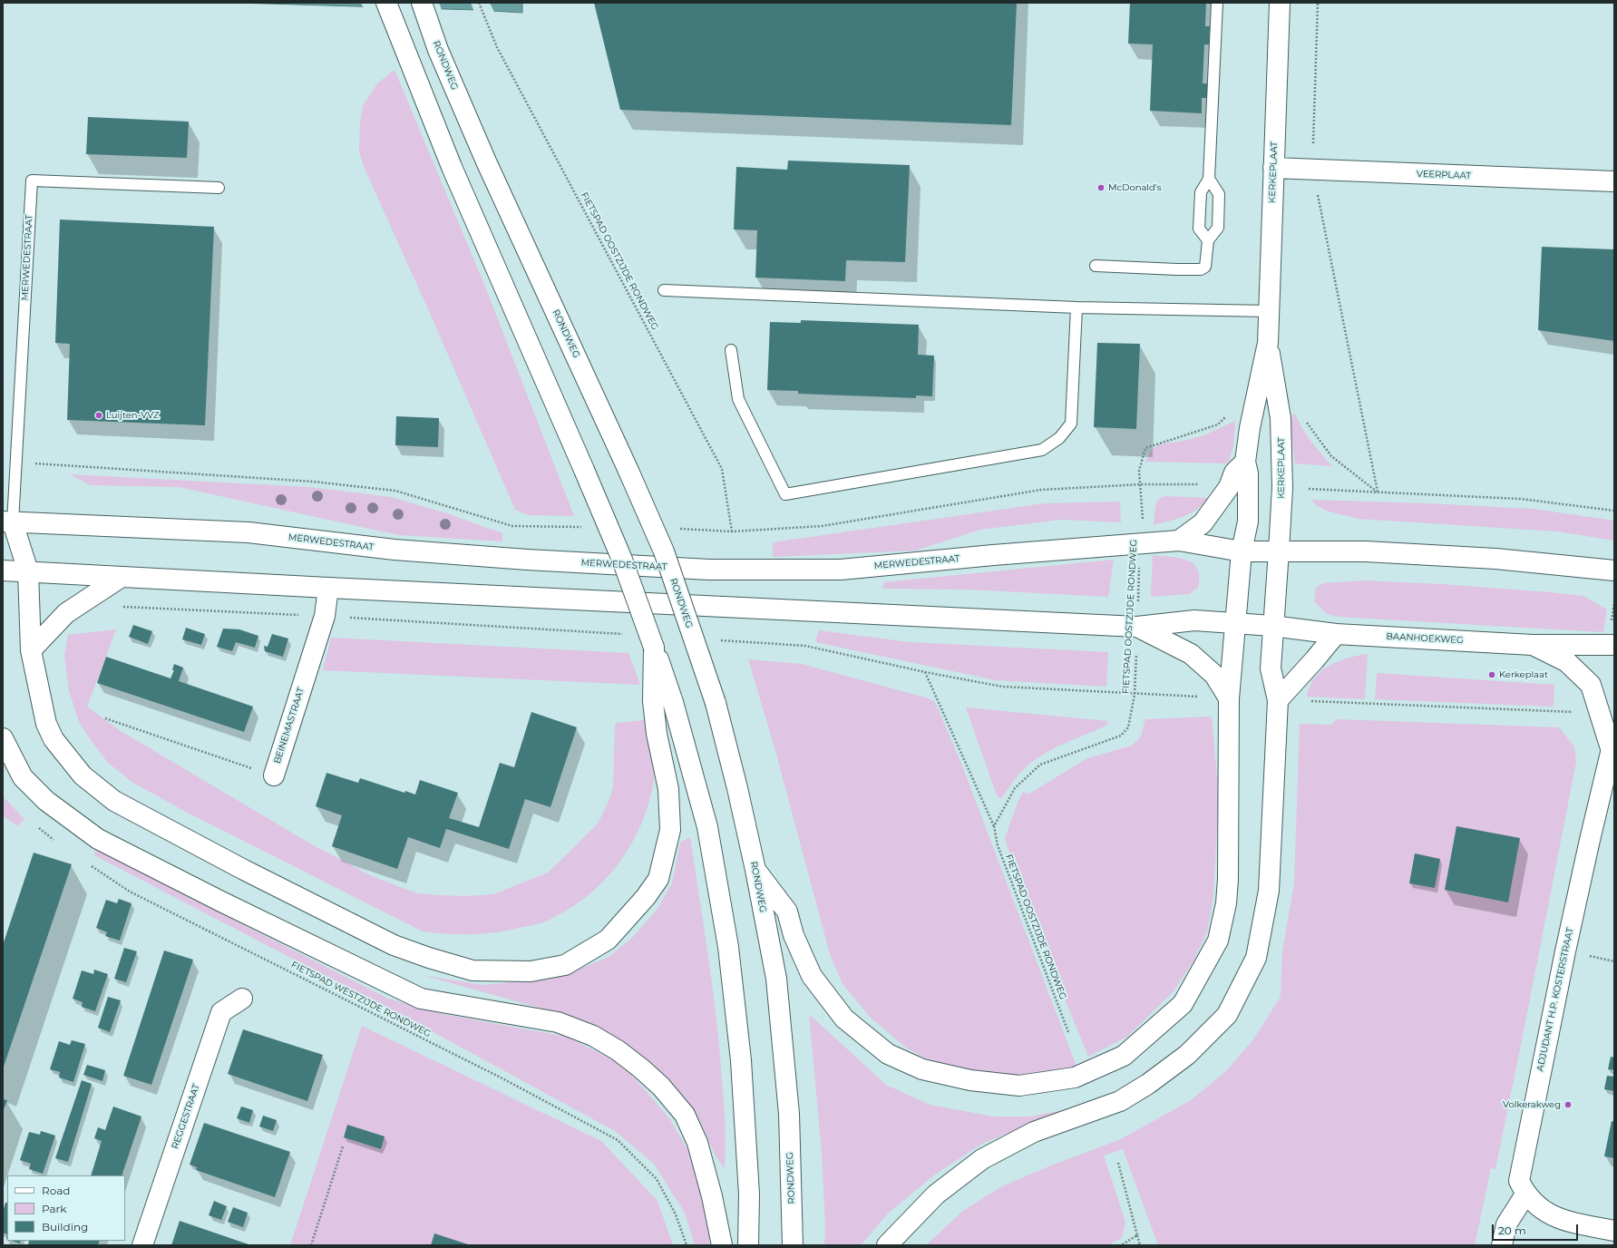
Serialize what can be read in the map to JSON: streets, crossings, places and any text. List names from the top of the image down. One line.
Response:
{"streets":{"main road":["RONDWEG","KERKEPLAAT","VEERPLAAT","MERWEDESTRAAT","BAANHOEKWEG","BEINEMASTRAAT","ADJUDANT H.P. KOSTERSTRAAT","REGGESTRAAT"],"path":["FIETSPAD OOSTZIJDE RONDWEG","FIETSPAD WESTZIJDE RONDWEG"]},"crossings":[["RONDWEG","KERKEPLAAT"],["KERKEPLAAT","VEERPLAAT"],["KERKEPLAAT","MERWEDESTRAAT"],["KERKEPLAAT","BAANHOEKWEG"],["MERWEDESTRAAT","FIETSPAD OOSTZIJDE RONDWEG"]],"places":["McDonald's","Luijten-VVZ","Kerkeplaat","Volkerakweg"],"legend":["Road","Park","Building"],"scale_bar":"20 m"}
